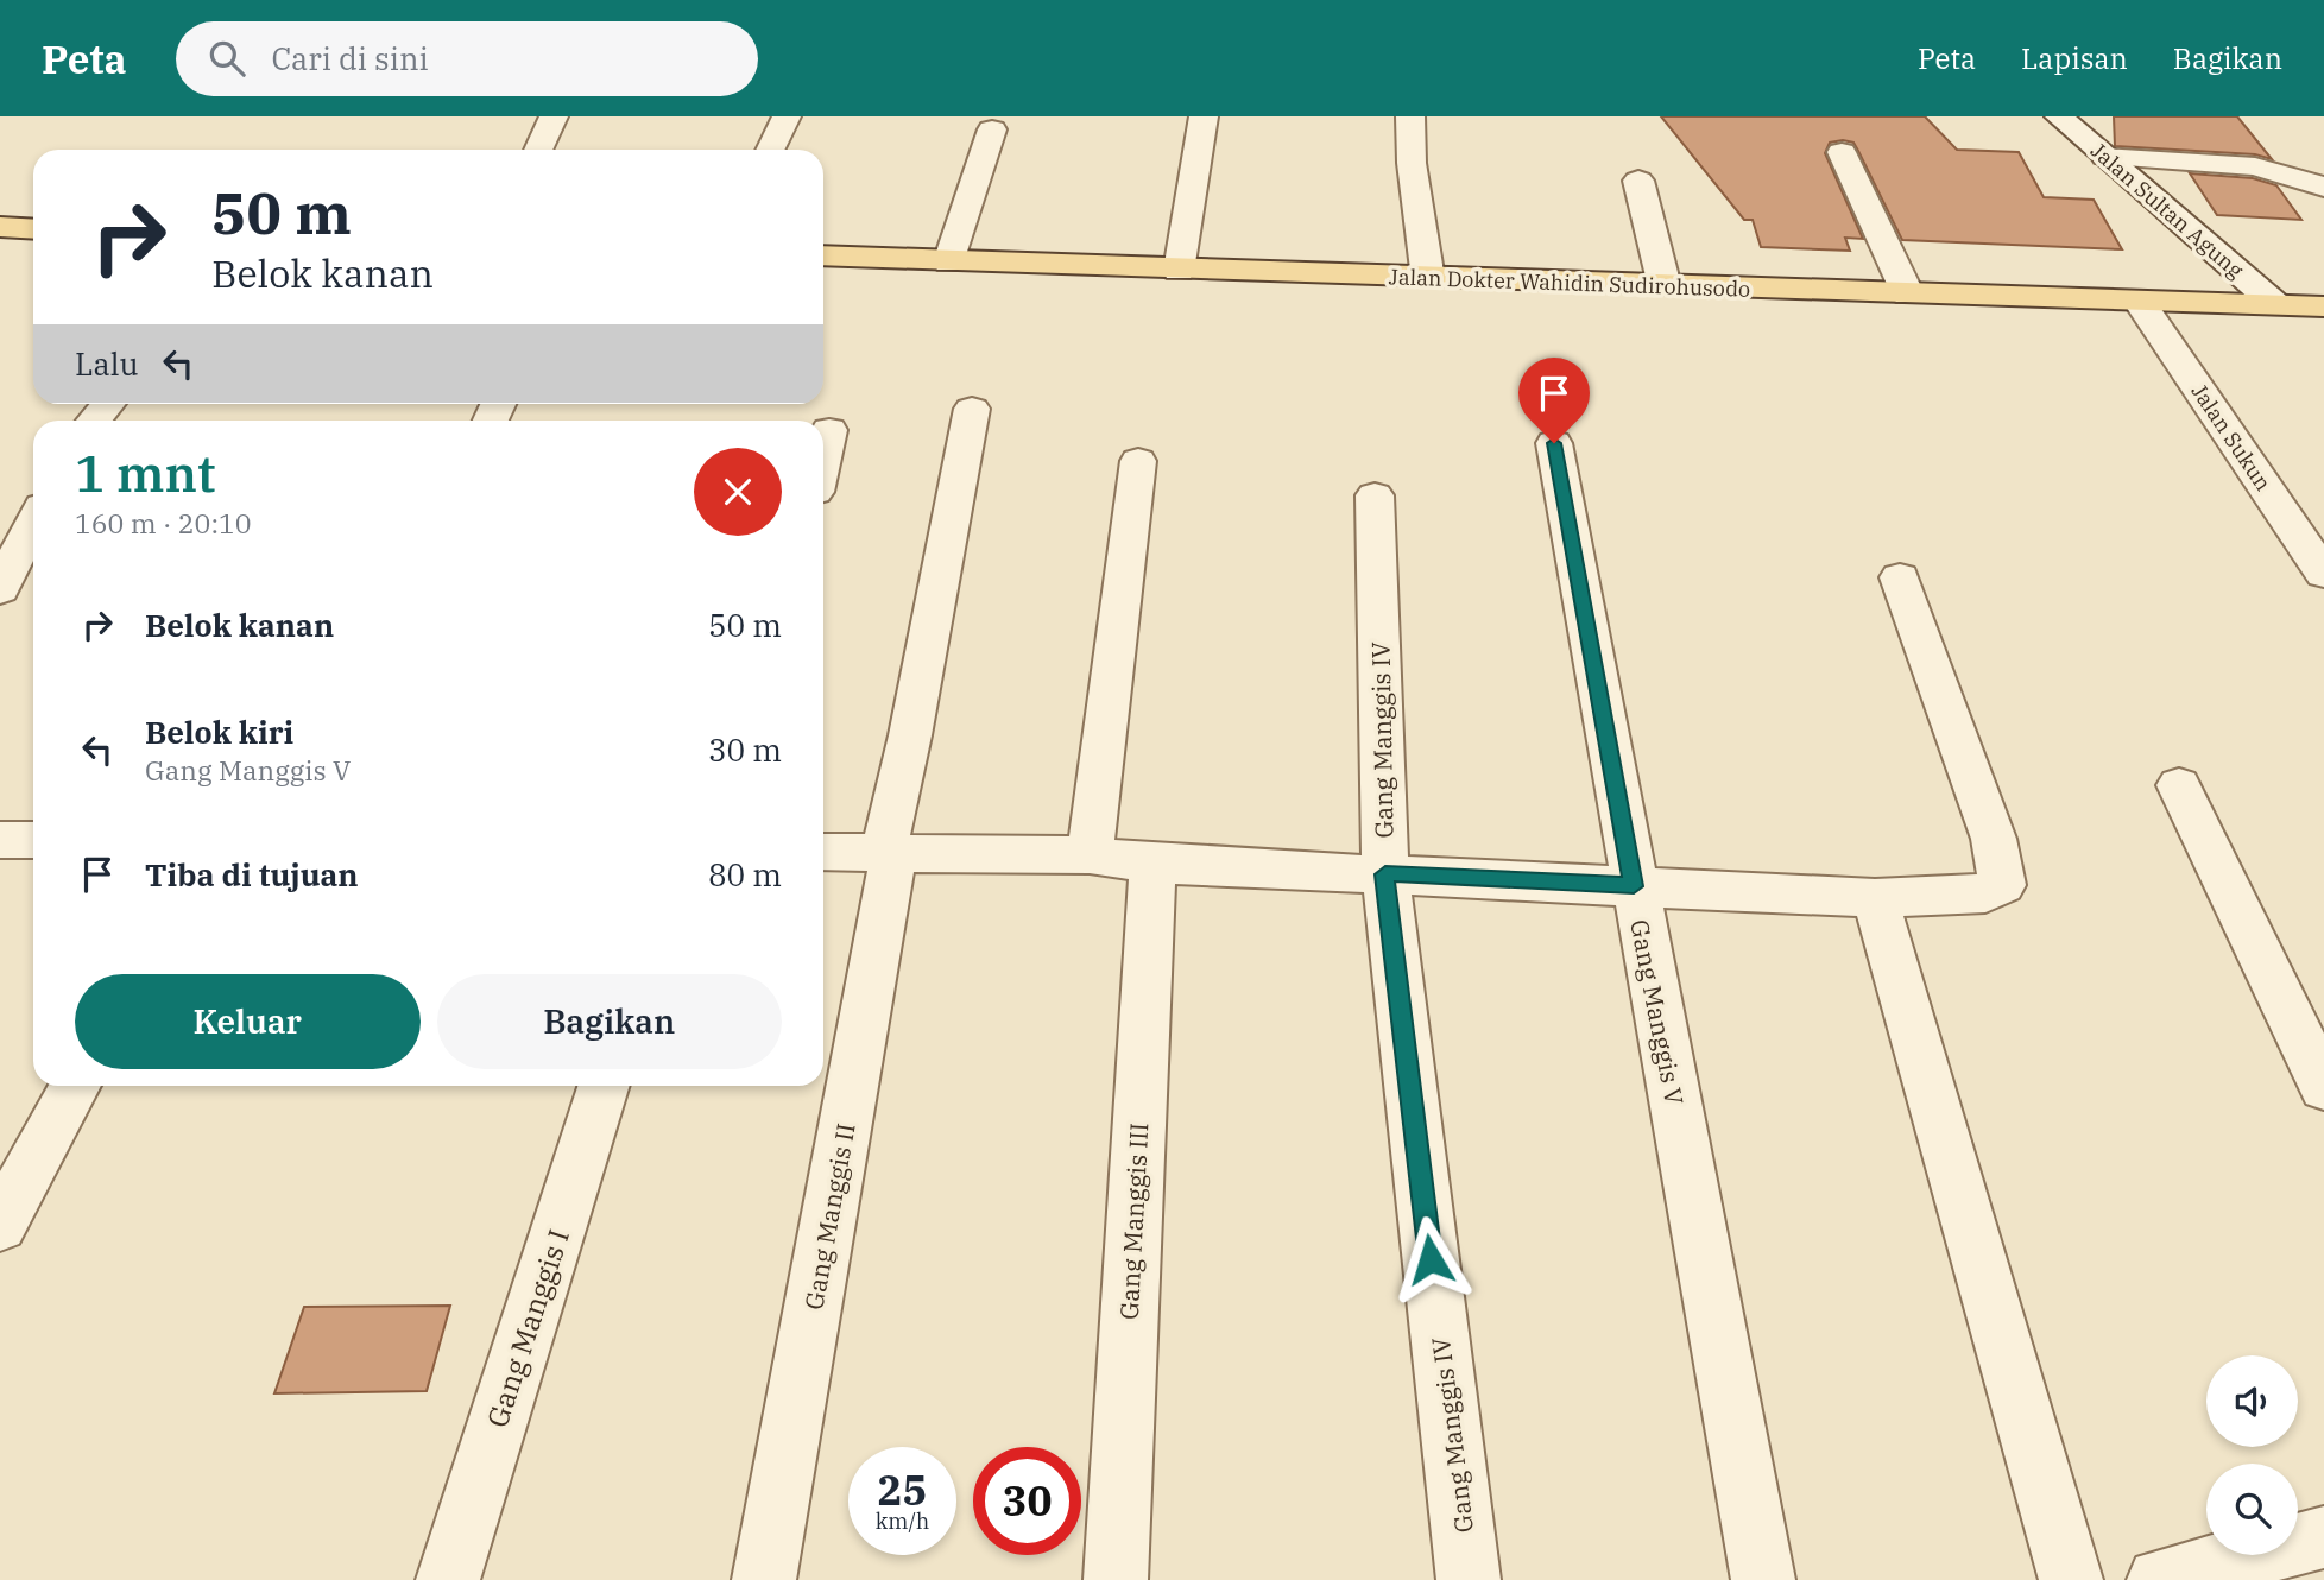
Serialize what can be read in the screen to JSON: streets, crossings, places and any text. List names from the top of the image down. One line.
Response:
{"streets":{"main road":["Jalan Dokter Wahidin Sudirohusodo"],"street":["Jalan Sultan Agung","Jalan Sukun","Gang Manggis IV","Gang Manggis V","Gang Manggis II","Gang Manggis III","Gang Manggis I"]},"crossings":[["Jalan Sultan Agung","Jalan Dokter Wahidin Sudirohusodo"],["Jalan Dokter Wahidin Sudirohusodo","Jalan Sukun"]],"page":{"header":"Peta","search":"Cari di sini","nav":["Peta","Lapisan","Bagikan"],"turn":["50 m","Belok kanan"],"then":"Lalu","heading":["1 mnt","160 m · 20:10"],"list":[{"name":"Belok kanan","value":"50 m"},{"name":"Belok kiri","note":"Gang Manggis V","value":"30 m"},{"name":"Tiba di tujuan","value":"80 m"}],"buttons":["Keluar","Bagikan"],"speed":"25 km/h","limit":"30"}}
